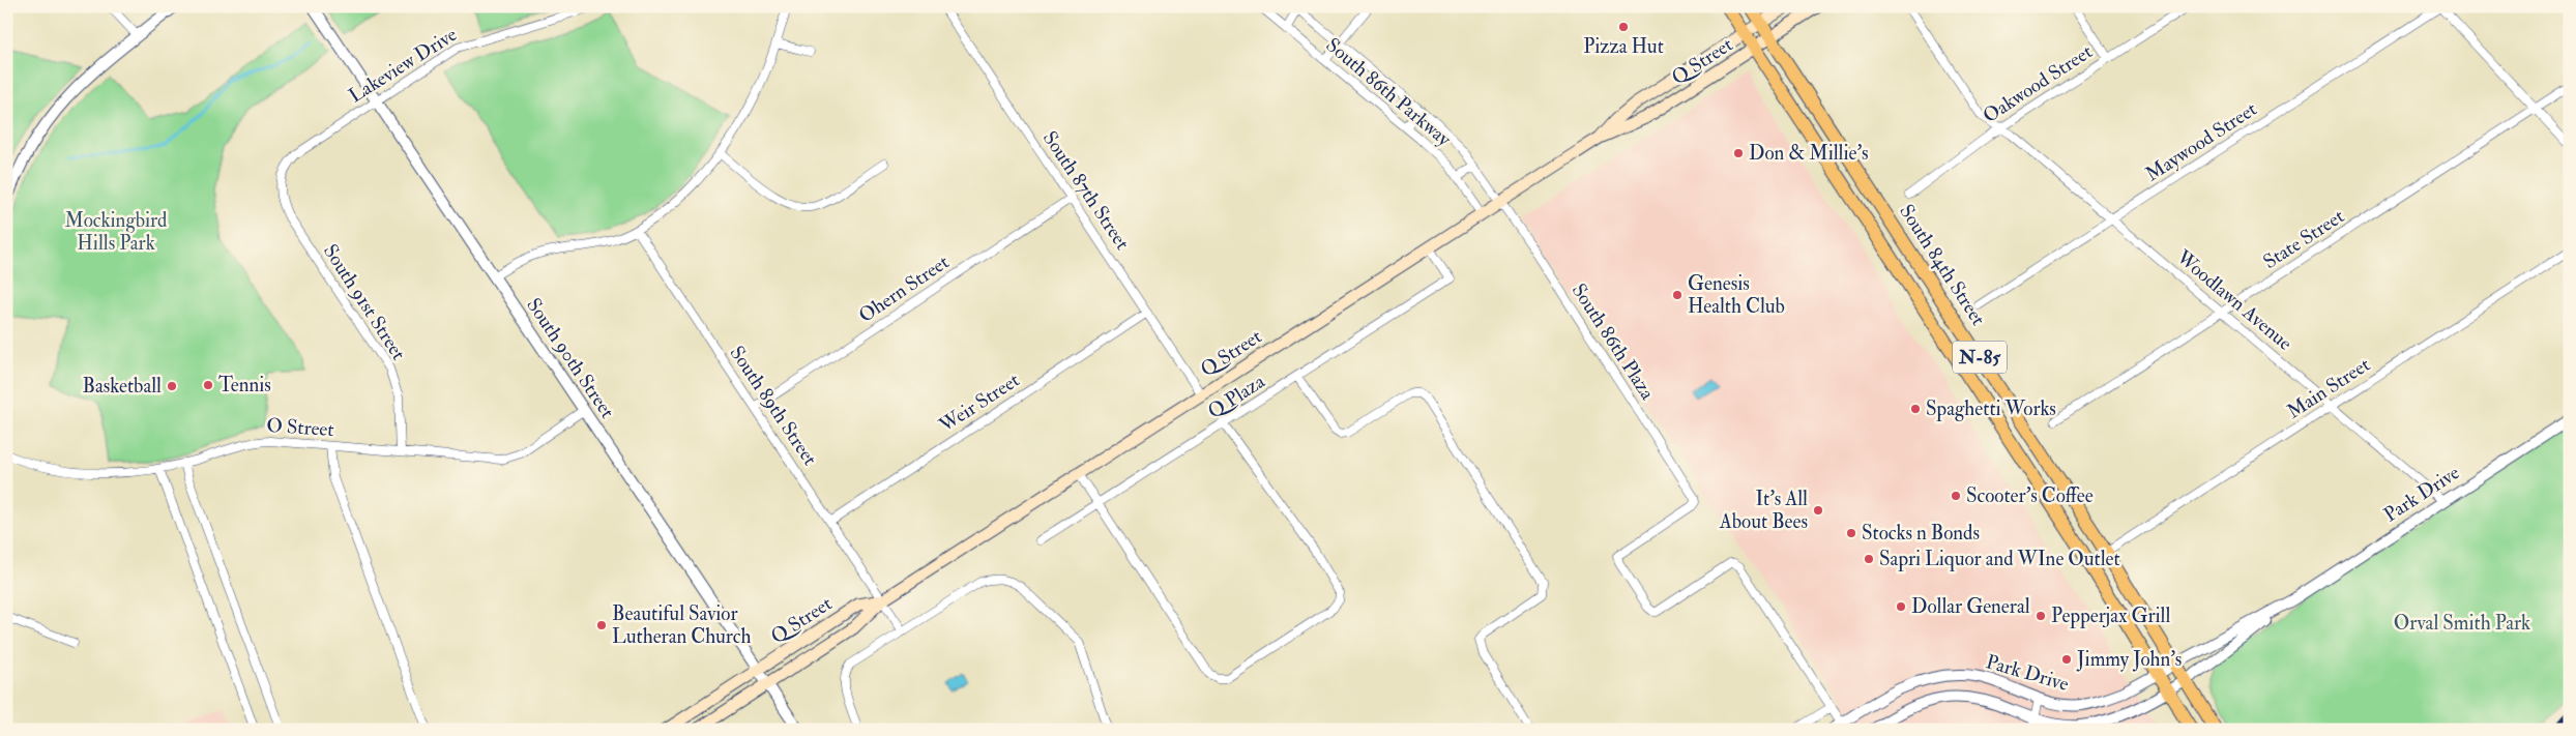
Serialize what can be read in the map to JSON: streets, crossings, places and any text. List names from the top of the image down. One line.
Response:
{"streets":{"main road":["Q Street","South 84th Street","N-85"],"street":["Lakeview Drive","Oakwood Street","South 86th Parkway","Maywood Street","South 87th Street","State Street","Ohern Street","Woodlawn Avenue","South 91st Street","South 86th Plaza","South 90th Street","Main Street","Q Plaza","Weir Street","South 89th Street","O Street","Park Drive"]},"crossings":[["Q Street","South 86th Parkway"],["Q Street","South 87th Street"],["Q Street","South 84th Street"],["Q Street","South 86th Plaza"],["Q Street","South 90th Street"],["Q Street","Q Plaza"],["Q Street","South 89th Street"],["Lakeview Drive","South 91st Street"],["Lakeview Drive","South 90th Street"],["Oakwood Street","Woodlawn Avenue"],["South 86th Parkway","South 86th Plaza"],["Maywood Street","Woodlawn Avenue"],["South 87th Street","Ohern Street"],["South 87th Street","Weir Street"],["State Street","Woodlawn Avenue"],["South 84th Street","Main Street"],["South 84th Street","Park Drive"],["Ohern Street","South 89th Street"],["Woodlawn Avenue","Main Street"],["Woodlawn Avenue","Park Drive"],["South 91st Street","O Street"],["South 90th Street","O Street"],["Weir Street","South 89th Street"]],"parks":["Mockingbird Hills Park","Orval Smith Park"],"places":["Pizza Hut","Don & Millie's","Genesis Health Club","Tennis","Basketball","Spaghetti Works","Scooter's Coffee","It's All About Bees","Stocks n Bonds","Sapri Liquor and WIne Outlet","Dollar General","Pepperjax Grill","Beautiful Savior Lutheran Church","Jimmy John's"]}
